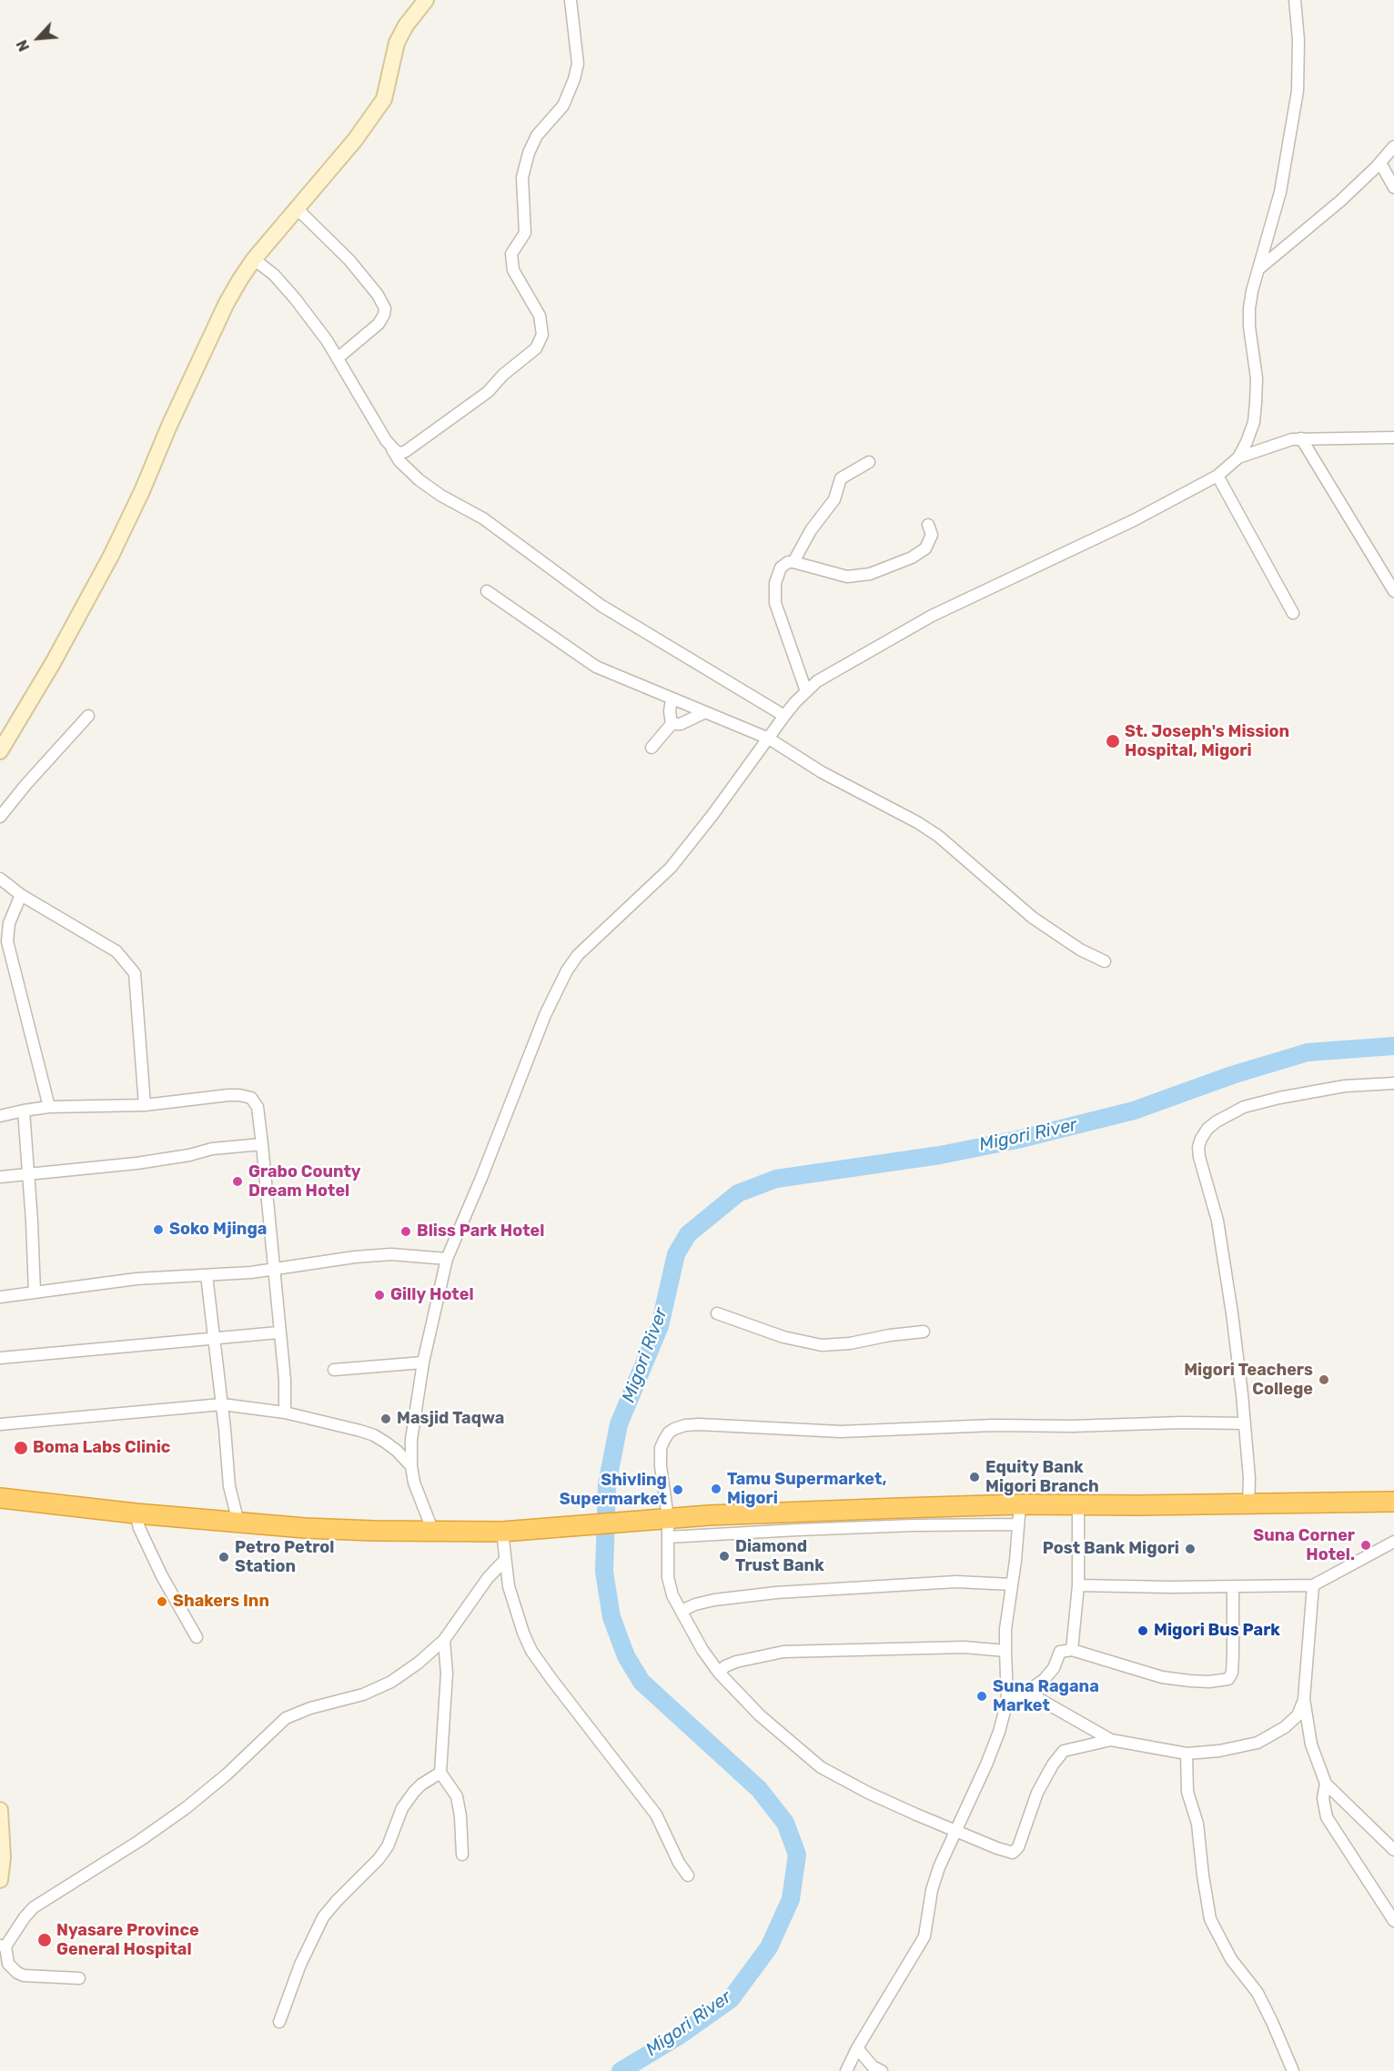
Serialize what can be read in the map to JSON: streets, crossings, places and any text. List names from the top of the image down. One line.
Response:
{"water":["Migori River"],"places":["St. Joseph's Mission Hospital, Migori","Grabo County Dream Hotel","Soko Mjinga","Bliss Park Hotel","Gilly Hotel","Migori Teachers College","Masjid Taqwa","Boma Labs Clinic","Equity Bank Migori Branch","Tamu Supermarket, Migori","Shivling Supermarket","Suna Corner Hotel.","Post Bank Migori","Diamond Trust Bank","Petro Petrol Station","Shakers Inn","Migori Bus Park","Suna Ragana Market","Nyasare Province General Hospital"],"north":"bottom left"}
